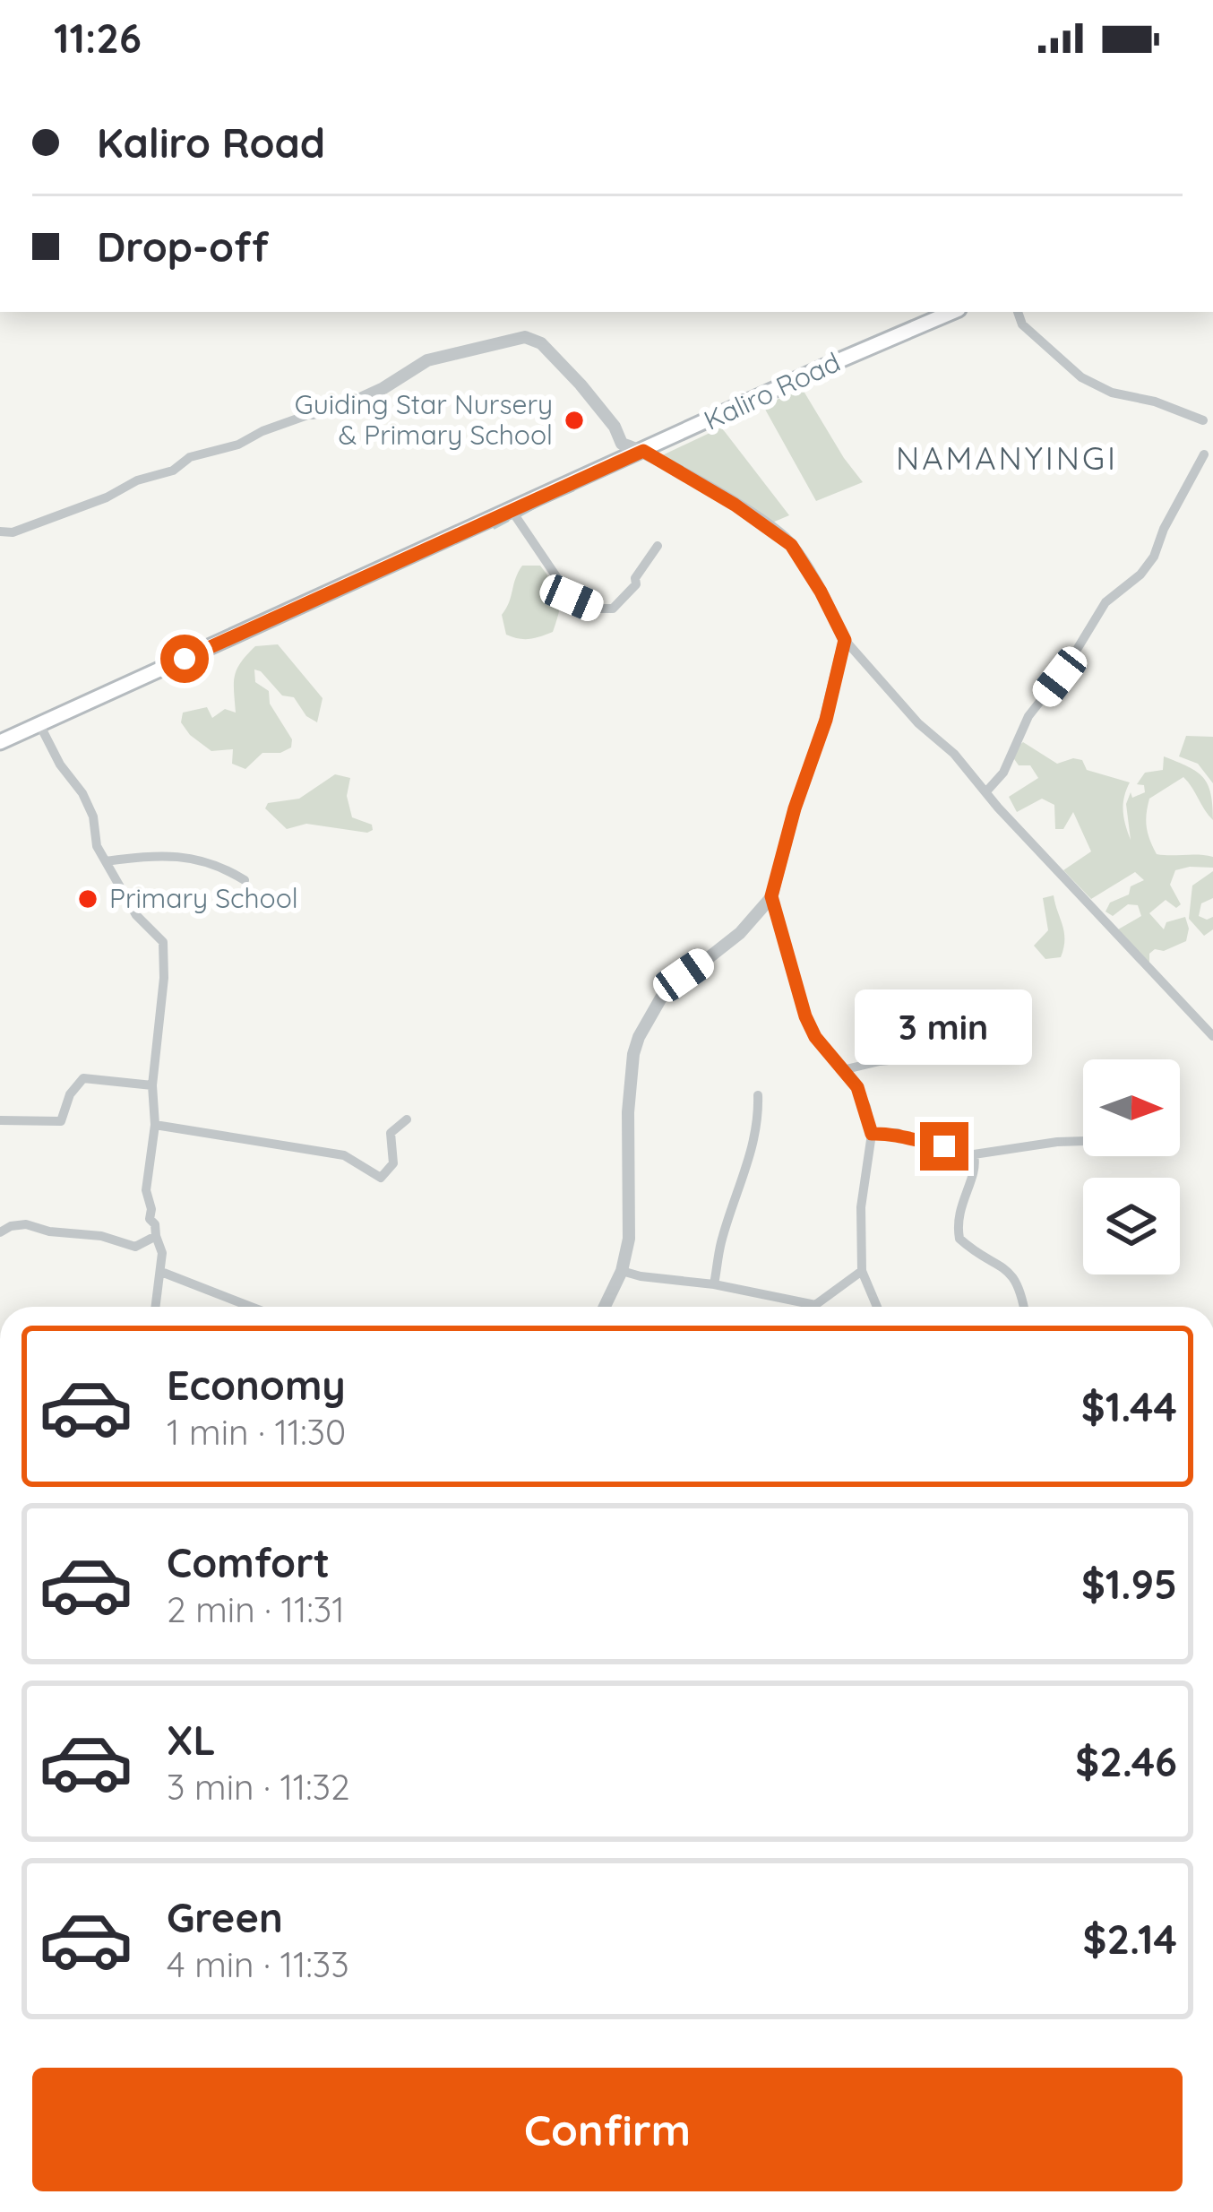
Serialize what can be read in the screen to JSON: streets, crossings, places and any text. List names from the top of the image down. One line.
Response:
{"streets":{"main road":["Kaliro Road"]},"districts":["NAMANYINGI"],"places":["Guiding Star Nursery & Primary School","Primary School"],"north":"right","page":{"status":"11:26","banner":["Kaliro Road","Drop-off"],"bubble":"3 min","list":[{"name":"Economy","note":"1 min · 11:30","value":"$1.44"},{"name":"Comfort","note":"2 min · 11:31","value":"$1.95"},{"name":"XL","note":"3 min · 11:32","value":"$2.46"},{"name":"Green","note":"4 min · 11:33","value":"$2.14"}],"buttons":"Confirm"}}
